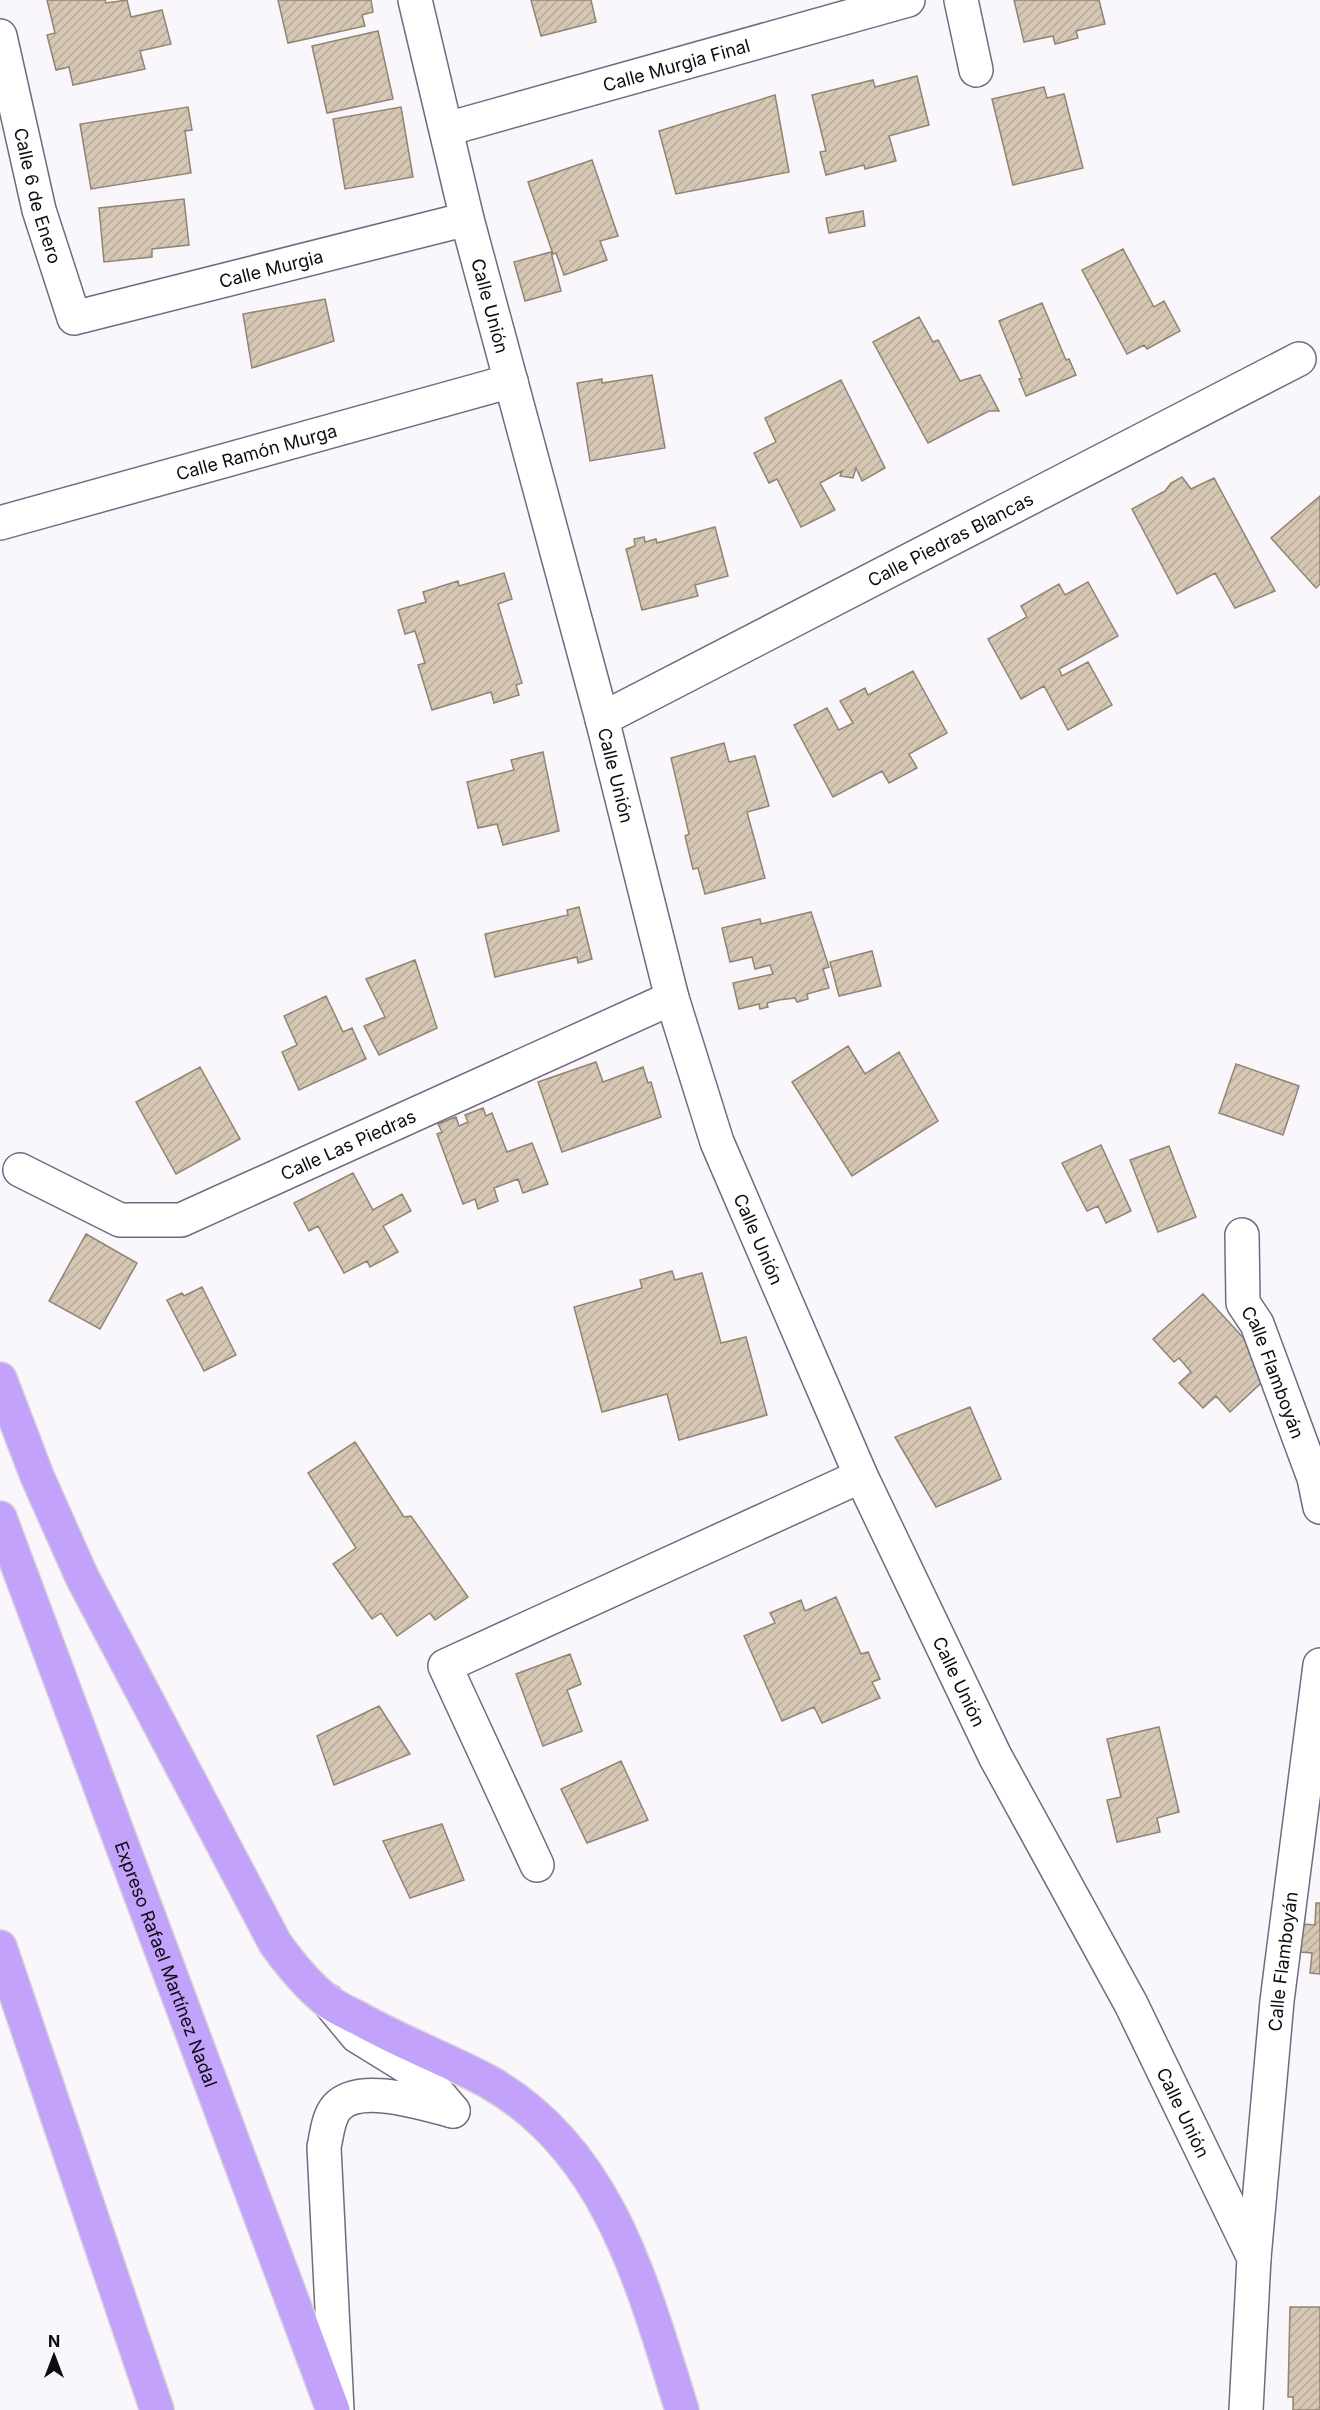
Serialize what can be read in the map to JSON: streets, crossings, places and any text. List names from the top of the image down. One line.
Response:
{"streets":{"highway":["Expreso Rafael Martínez Nadal"],"street":["Calle Murgia Final","Calle 6 de Enero","Calle Murgia","Calle Unión","Calle Ramón Murga","Calle Piedras Blancas","Calle Las Piedras","Calle Flamboyán"]},"crossings":[["Calle Murgia Final","Calle Unión"],["Calle 6 de Enero","Calle Murgia"],["Calle Murgia","Calle Unión"],["Calle Unión","Calle Ramón Murga"],["Calle Unión","Calle Piedras Blancas"],["Calle Unión","Calle Las Piedras"],["Calle Unión","Calle Flamboyán"]],"north":"top"}
